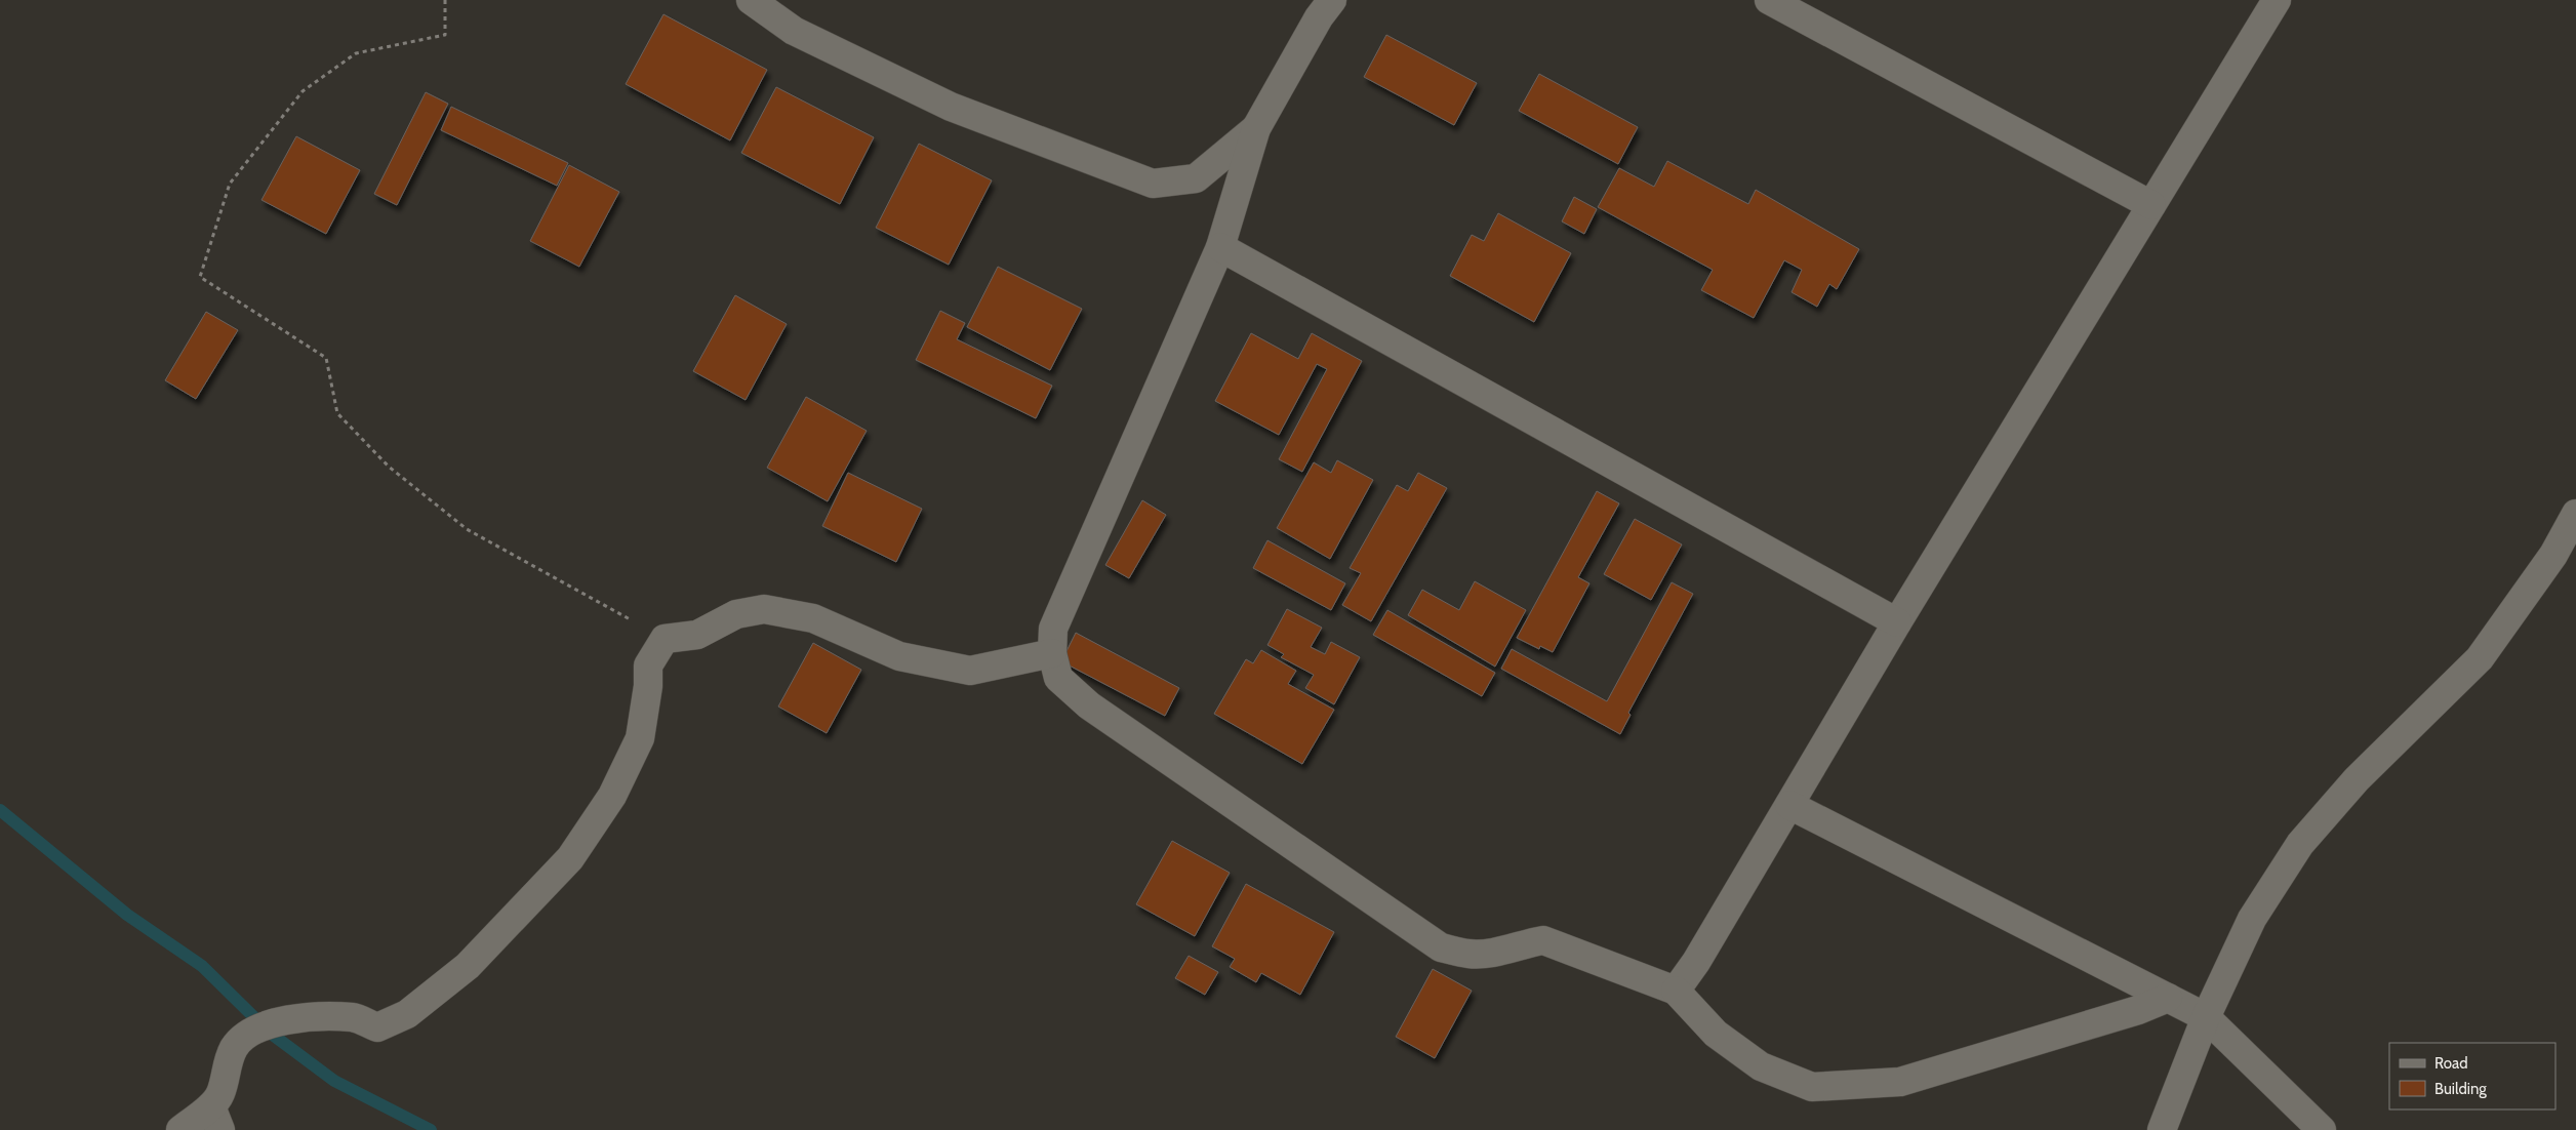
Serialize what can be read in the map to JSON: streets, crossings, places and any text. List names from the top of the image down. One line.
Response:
{"legend":["Road","Building"]}
